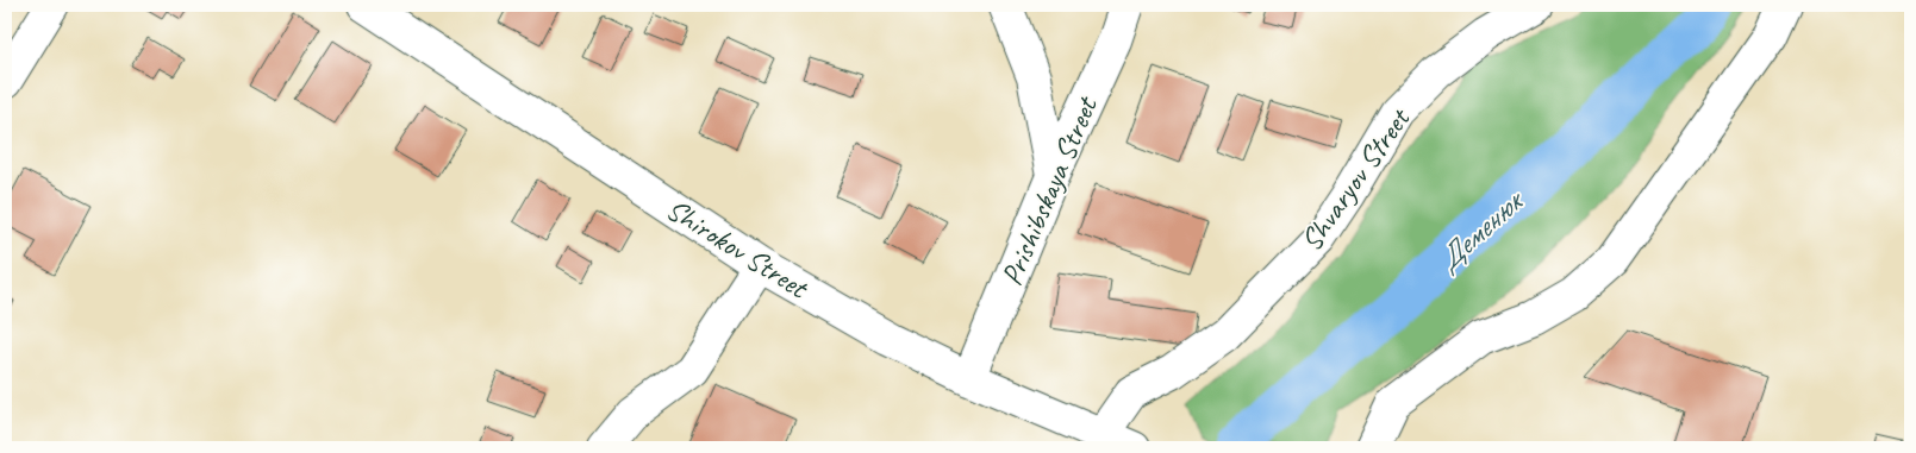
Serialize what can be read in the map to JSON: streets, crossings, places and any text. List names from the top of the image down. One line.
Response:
{"streets":{"street":["Shvaryov Street","Prishibskaya Street","Shirokov Street"]},"crossings":[["Shvaryov Street","Shirokov Street"],["Prishibskaya Street","Shirokov Street"]],"water":["Деменюк"]}
